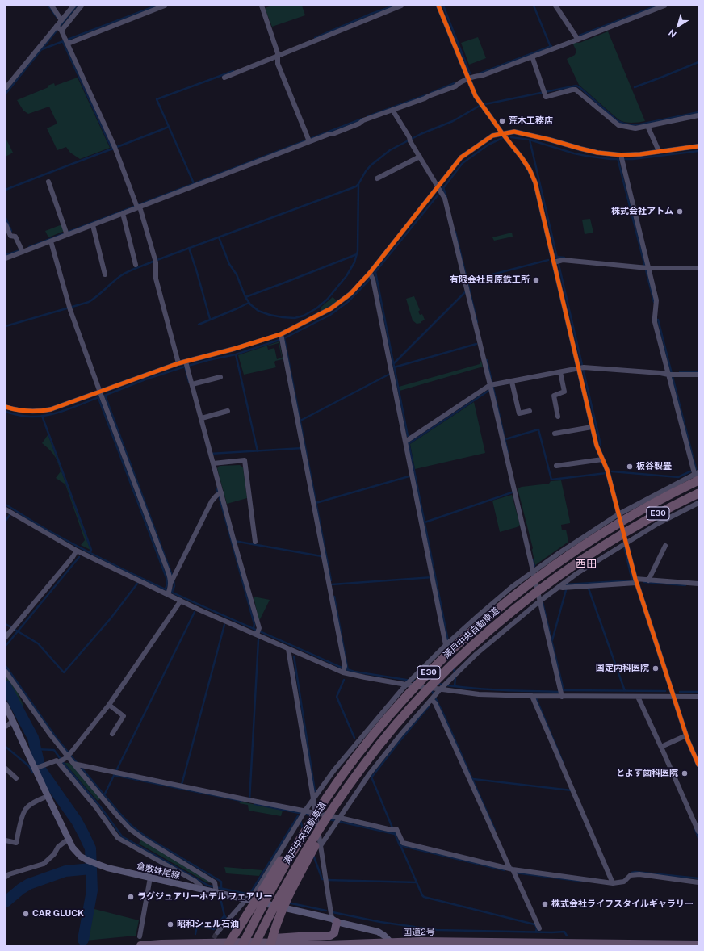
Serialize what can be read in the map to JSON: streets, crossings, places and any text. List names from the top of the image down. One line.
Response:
{"streets":{"highway":["E30","瀬戸中央自動車道","国道2号"],"main road":["倉敷妹尾線"]},"crossings":[["瀬戸中央自動車道","国道2号"],["倉敷妹尾線","国道2号"]],"districts":["西田"],"places":["荒木工務店","株式会社アトム","有限会社貝原鉄工所","板谷製畳","国定内科医院","とよす歯科医院","ラグジュアリーホテル フェアリー","株式会社ライフスタイルギャラリー","CAR GLUCK","昭和シェル石油"],"north":"bottom left"}
